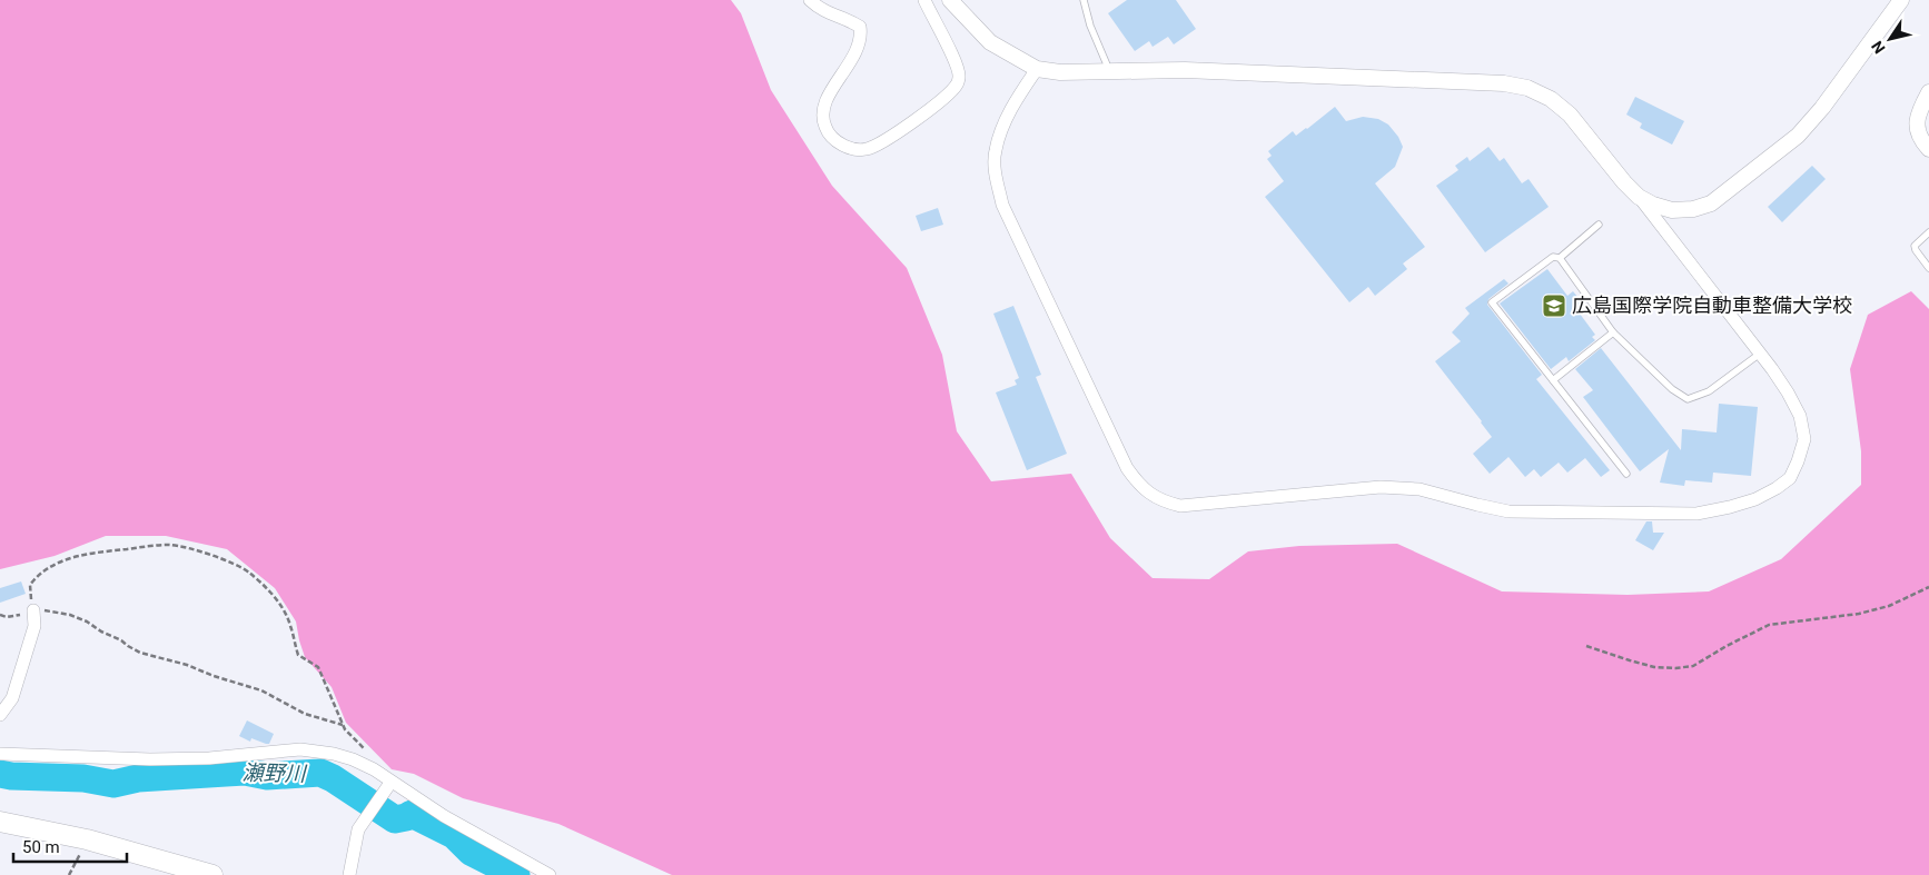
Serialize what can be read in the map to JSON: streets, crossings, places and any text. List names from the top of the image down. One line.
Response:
{"water":["瀬野川"],"places":{"school or university":["広島国際学院自動車整備大学校"]},"scale_bar":"50 m","north":"bottom left"}
